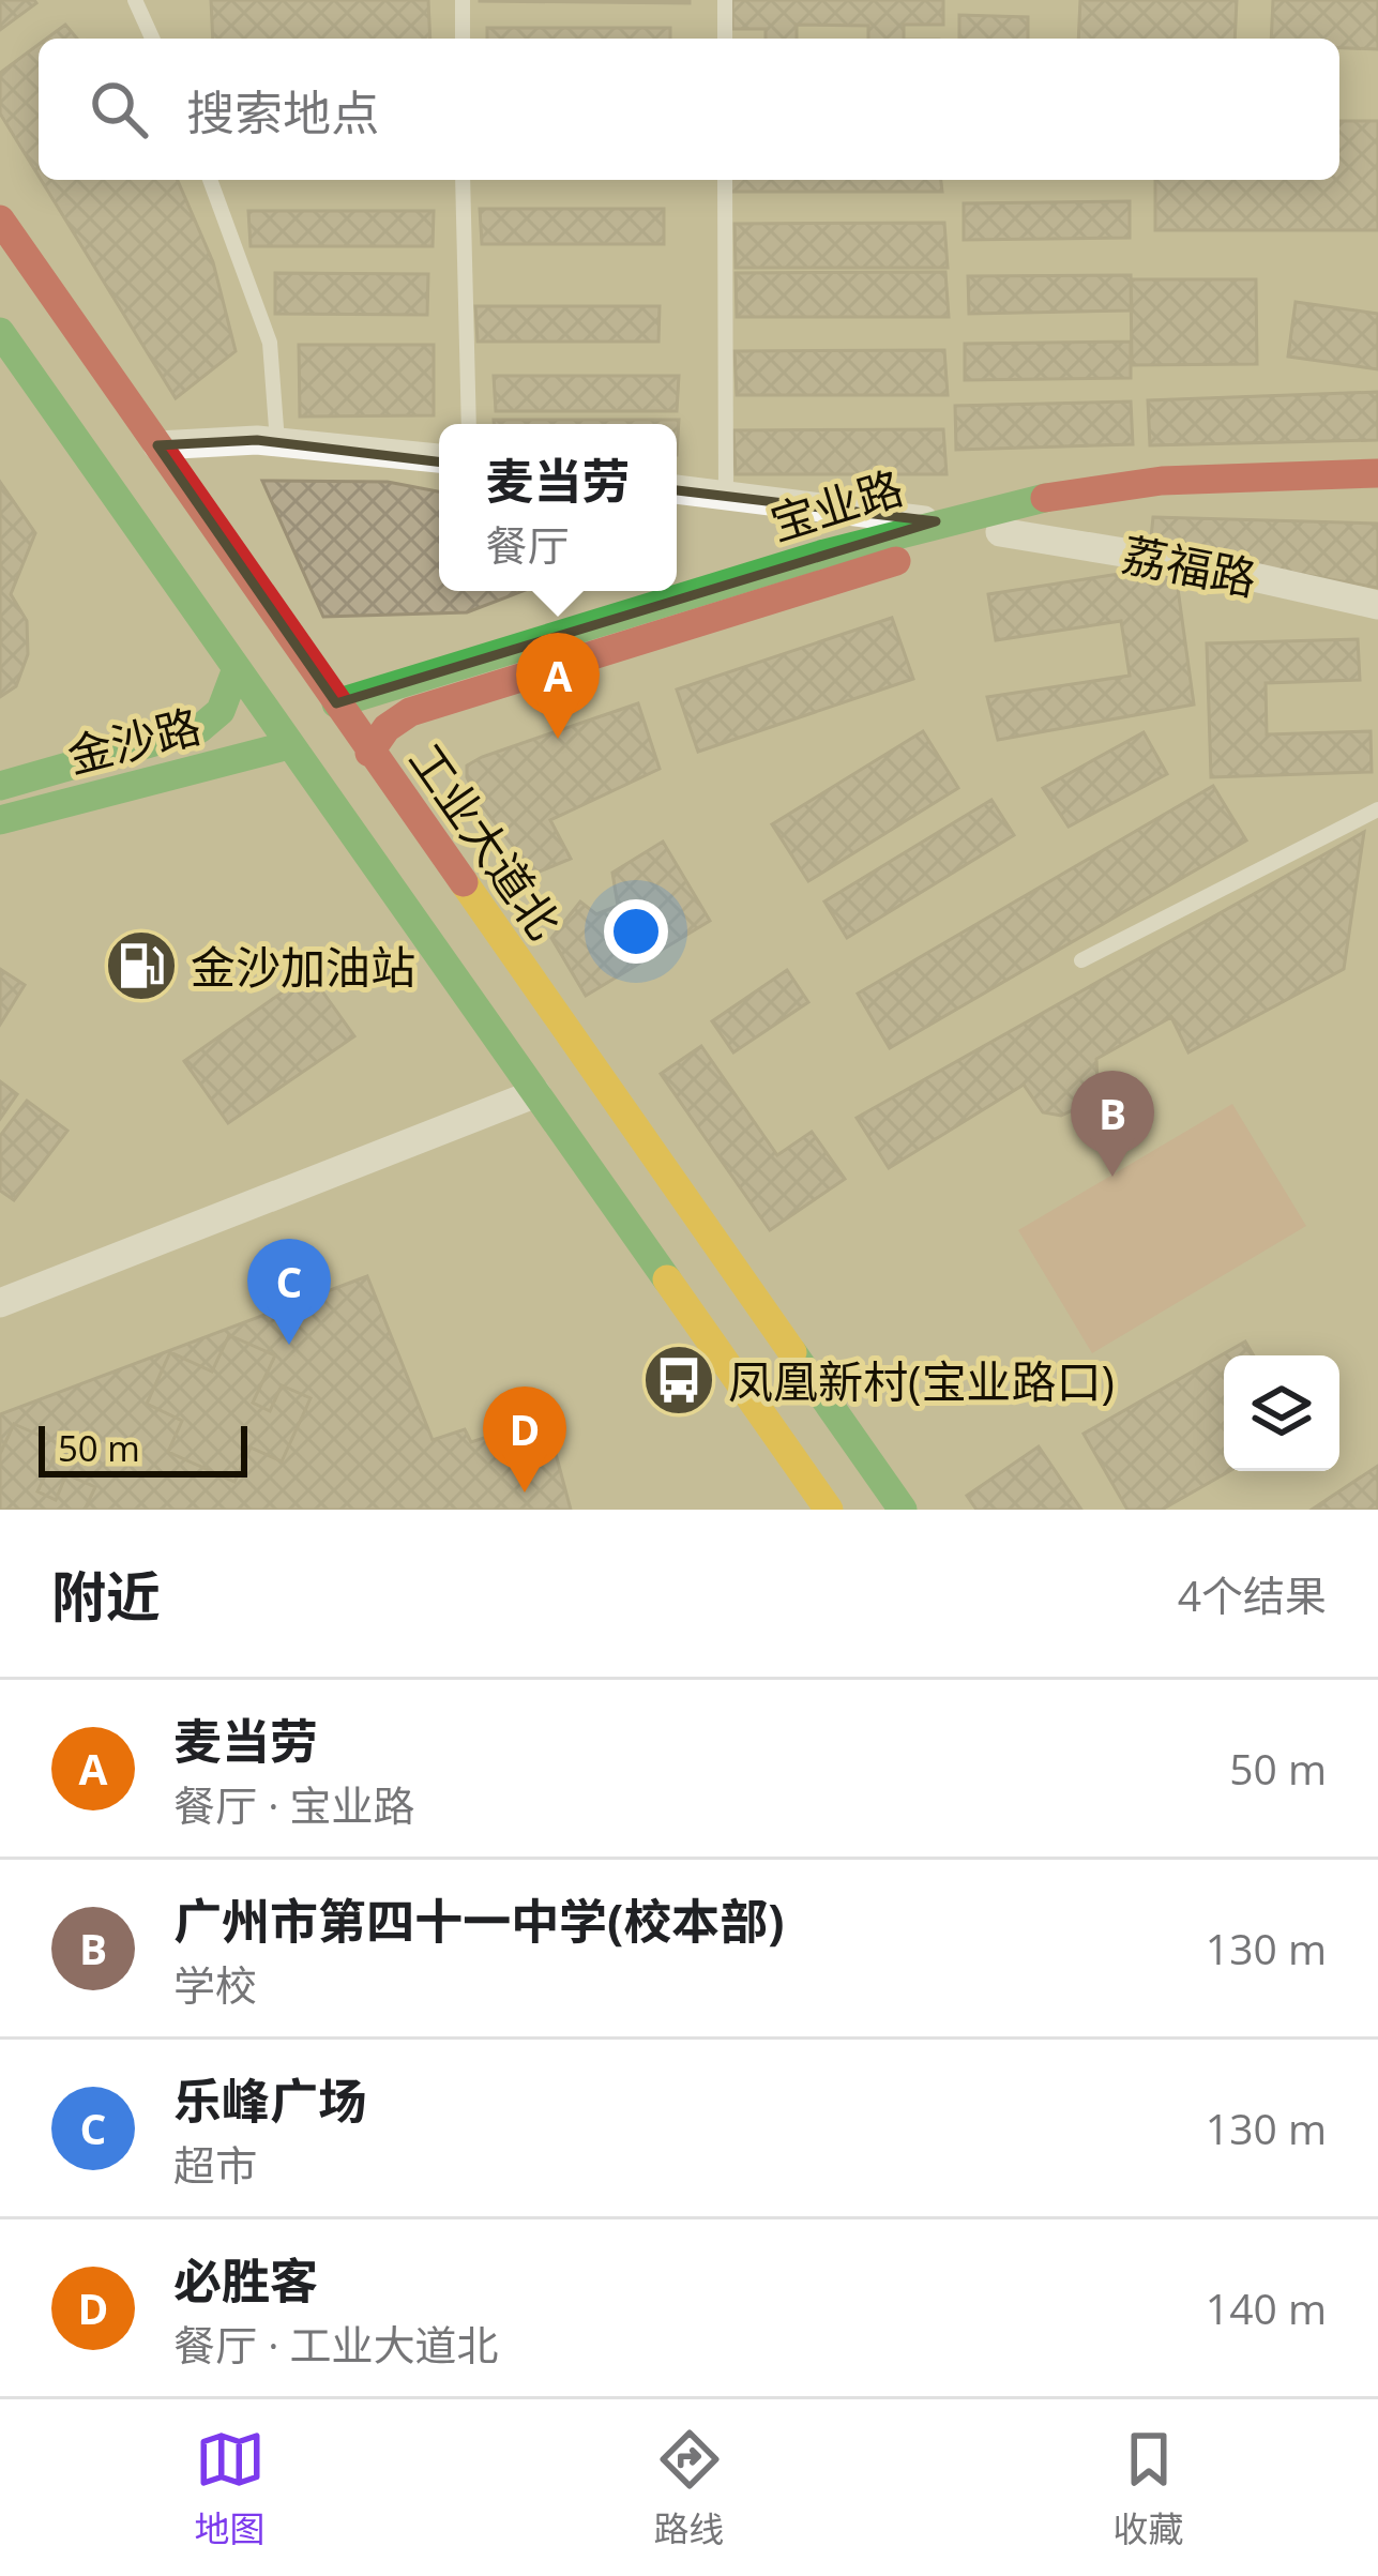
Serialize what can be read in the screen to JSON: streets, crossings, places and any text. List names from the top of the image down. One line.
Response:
{"streets":{"main road":["宝业路","金沙路","工业大道北"],"street":["荔福路"]},"crossings":[["宝业路","荔福路"],["宝业路","工业大道北"]],"places":{"fuel station":["金沙加油站"],"bus stop":["凤凰新村(宝业路口)"]},"scale_bar":"50 m","page":{"search":"搜索地点","popup":["麦当劳","餐厅"],"pins":["A","B","C","D"],"scale":"50 m","heading":["附近","4个结果"],"list":[{"mark":"A","name":"麦当劳","note":"餐厅 · 宝业路","value":"50 m"},{"mark":"B","name":"广州市第四十一中学(校本部)","note":"学校","value":"130 m"},{"mark":"C","name":"乐峰广场","note":"超市","value":"130 m"},{"mark":"D","name":"必胜客","note":"餐厅 · 工业大道北","value":"140 m"}],"nav":["地图","路线","收藏"]}}
